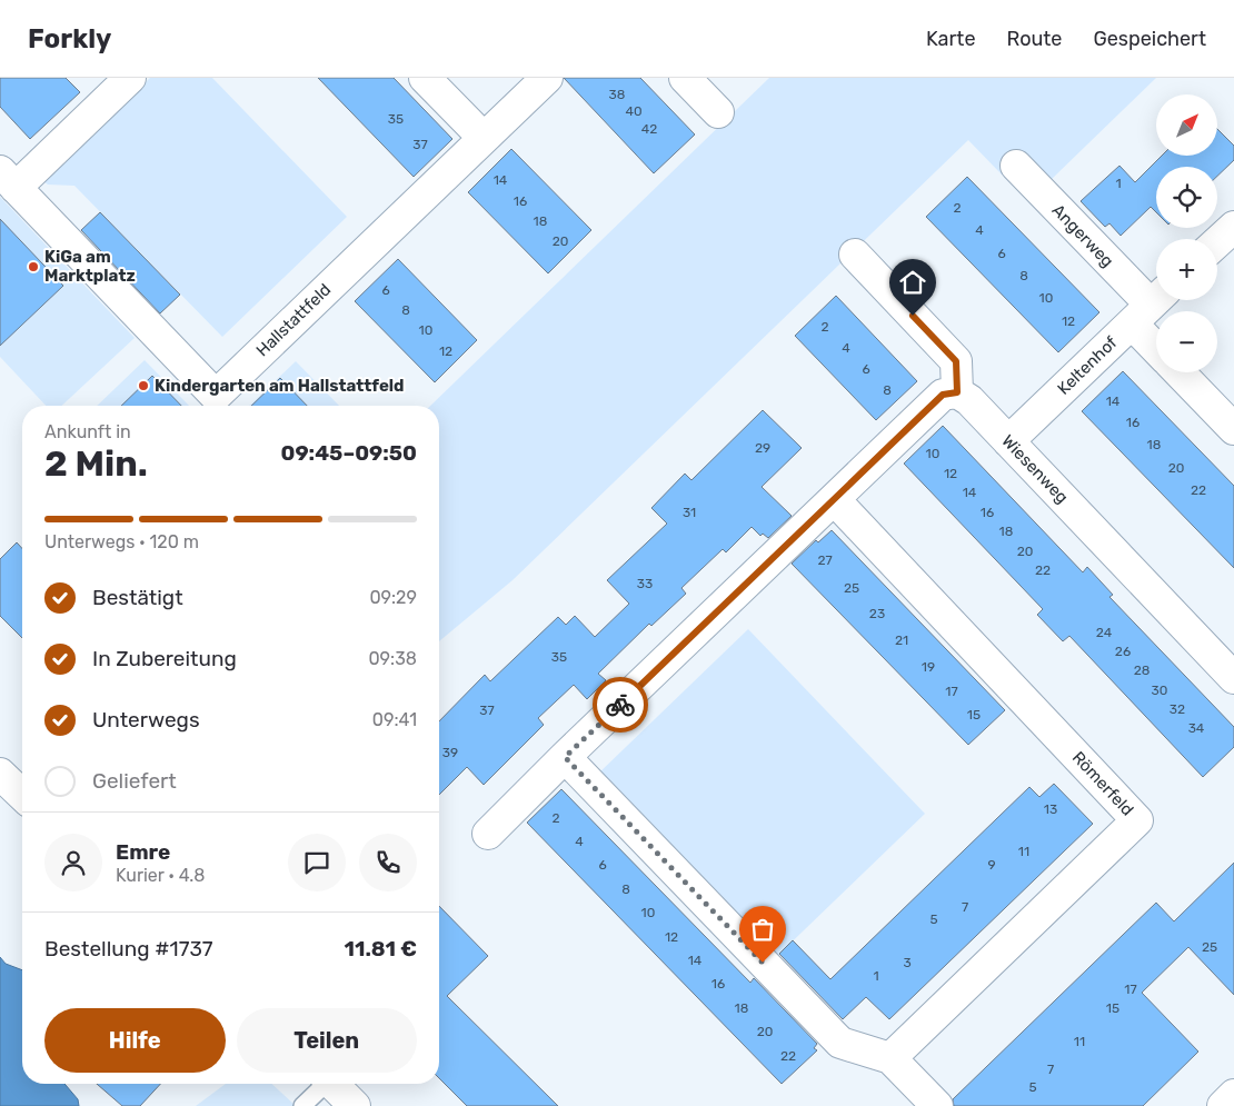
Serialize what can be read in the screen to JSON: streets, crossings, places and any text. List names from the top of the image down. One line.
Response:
{"streets":{"street":["Angerweg","Hallstattfeld","Keltenhof","Wiesenweg","Römerfeld"]},"crossings":[["Angerweg","Keltenhof"],["Keltenhof","Wiesenweg"]],"places":["KiGa am Marktplatz","Kindergarten am Hallstattfeld"],"house_numbers":["38","40","35","42","37","14","1","16","2","18","4","20","6","8","6","10","8","12","2","10","4","12","6","8","14","16","18","29","10","20","12","22","14","31","16","18","20","27","22","33","25","23","24","21","26","35","19","28","30","17","32","37","15","34","39","13","2","4","11","6","9","8","7","10","5","12","25","14","3","1","16","17","18","15","20","11","22","7","5"],"north":"top right","page":{"header":"Forkly","nav":["Karte","Route","Gespeichert"],"map_buttons":["+","−"],"heading":["2 Min.","Ankunft in","09:45–09:50"],"panel":["Emre","Kurier · 4.8","Bestellung #1737","11.81 €"],"bar":"Unterwegs · 120 m","list":[["Bestätigt","09:29"],["In Zubereitung","09:38"],["Unterwegs","09:41"],"Geliefert"],"buttons":["Hilfe","Teilen"]}}
